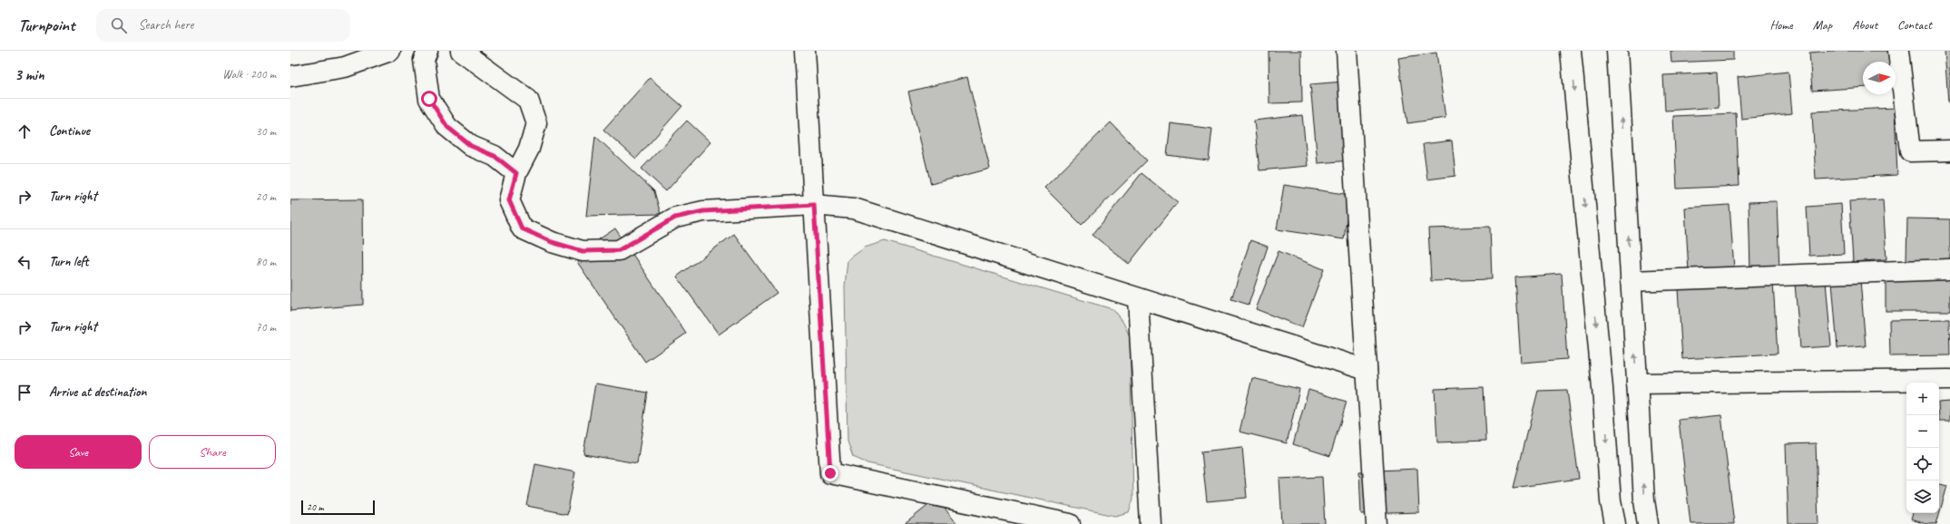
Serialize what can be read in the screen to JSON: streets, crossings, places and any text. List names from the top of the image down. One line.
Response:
{"scale_bar":"20 m","north":"right","page":{"header":"Turnpoint","search":"Search here","nav":["Home","Map","About","Contact"],"heading":["3 min","Walk · 200 m"],"list":[["Continue","30 m"],["Turn right","20 m"],["Turn left","80 m"],["Turn right","70 m"],"Arrive at destination"],"map_buttons":["+","−"],"buttons":["Save","Share"],"scale":"20 m"}}
